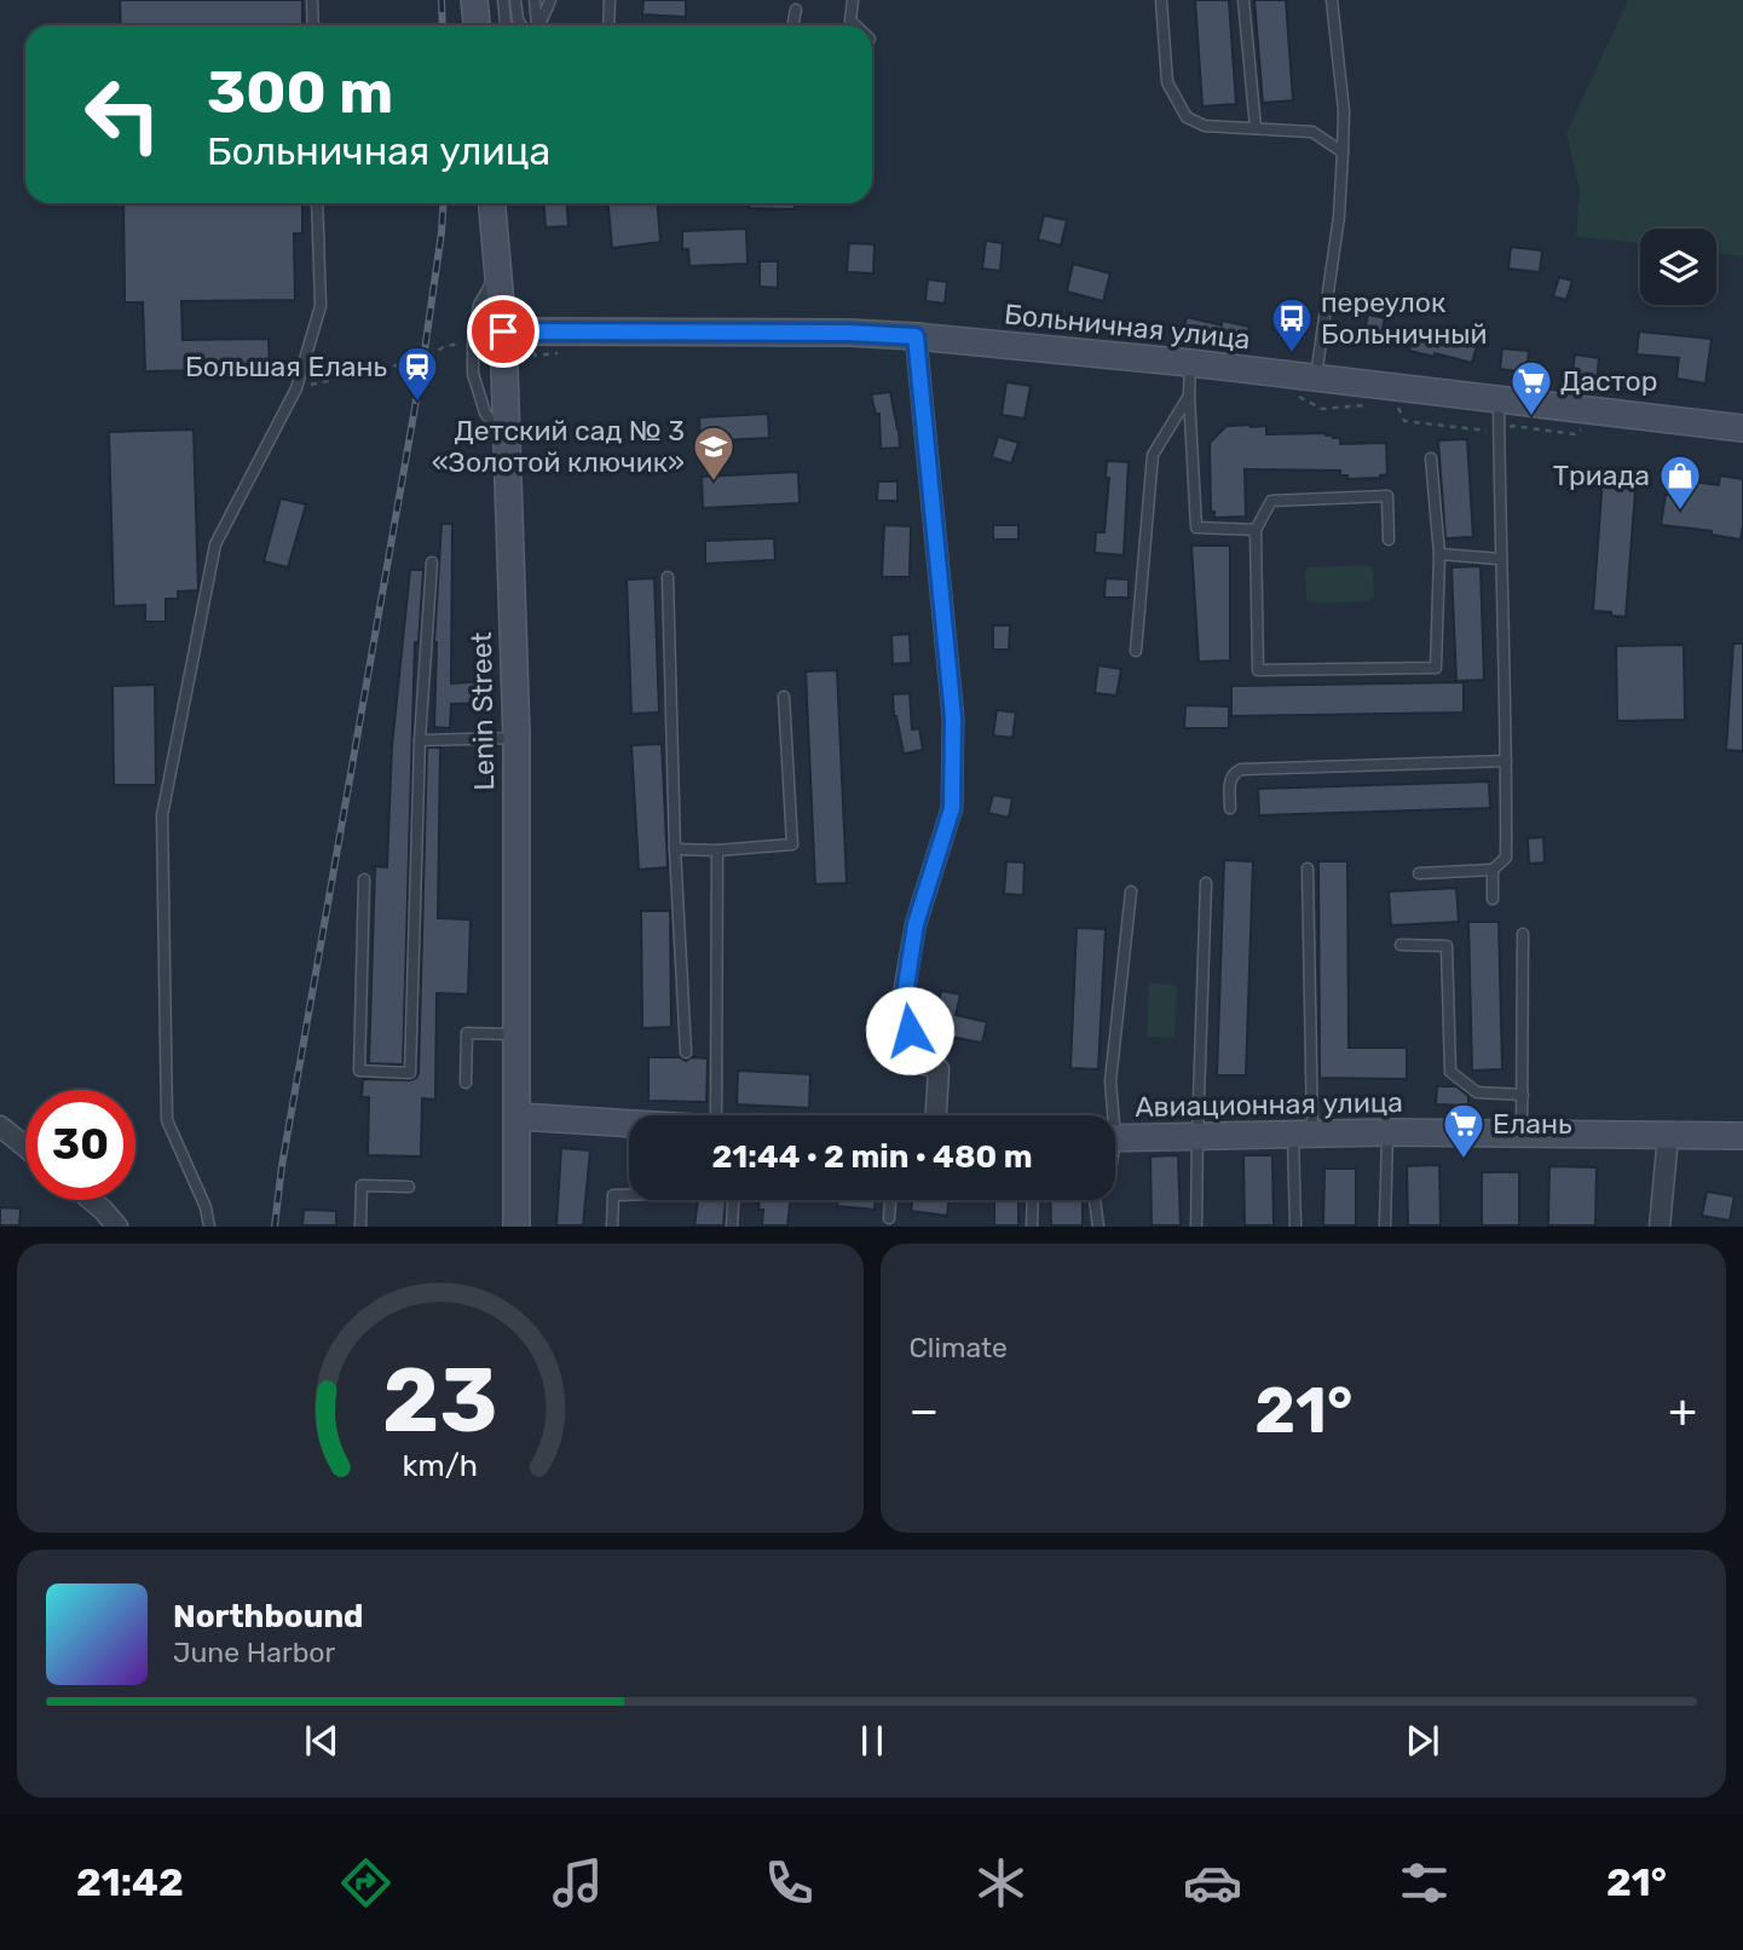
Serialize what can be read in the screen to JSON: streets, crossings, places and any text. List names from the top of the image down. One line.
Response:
{"streets":{"street":["Больничная улица","Lenin Street","Авиационная улица"]},"crossings":[["Больничная улица","Lenin Street"]],"places":{"bus stop":["переулок Больничный"],"station":["Большая Елань"],"supermarket":["Дастор","Елань"],"school or university":["Детский сад № 3 «Золотой ключик»"],"shop":["Триада"]},"page":{"turn":["300 m","Больничная улица"],"limit":"30","trip":"21:44 · 2 min · 480 m","tile":"Climate","heat":["−","21°","+"],"song":["Northbound","June Harbor"],"tabs":["21:42","21°"],"gauge":["23","km/h"]}}
